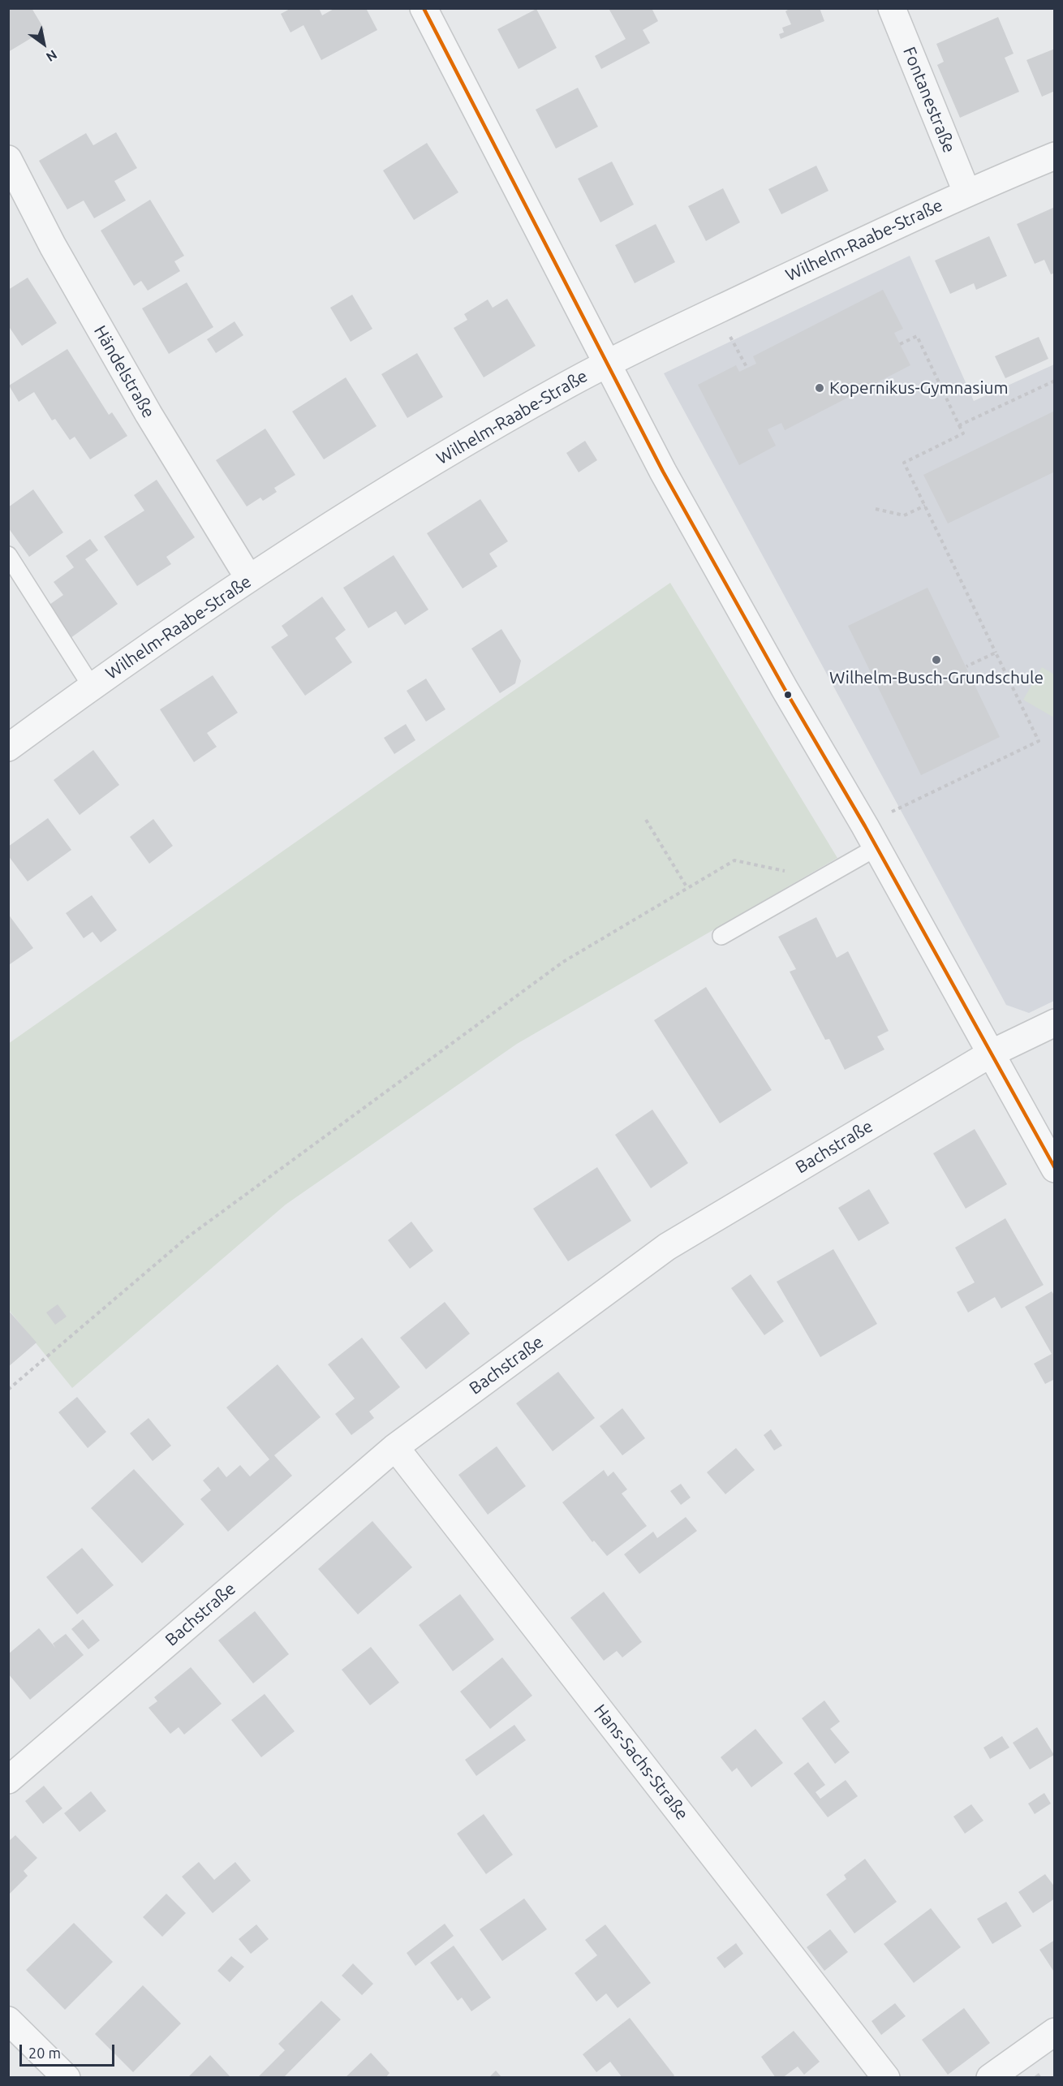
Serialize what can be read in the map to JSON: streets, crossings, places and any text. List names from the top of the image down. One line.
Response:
{"streets":{"street":["Fontanestraße","Wilhelm-Raabe-Straße","Händelstraße","Bachstraße","Hans-Sachs-Straße"]},"crossings":[["Fontanestraße","Wilhelm-Raabe-Straße"],["Wilhelm-Raabe-Straße","Händelstraße"],["Bachstraße","Hans-Sachs-Straße"]],"places":["Kopernikus-Gymnasium","Wilhelm-Busch-Grundschule"],"scale_bar":"20 m","north":"bottom right"}
